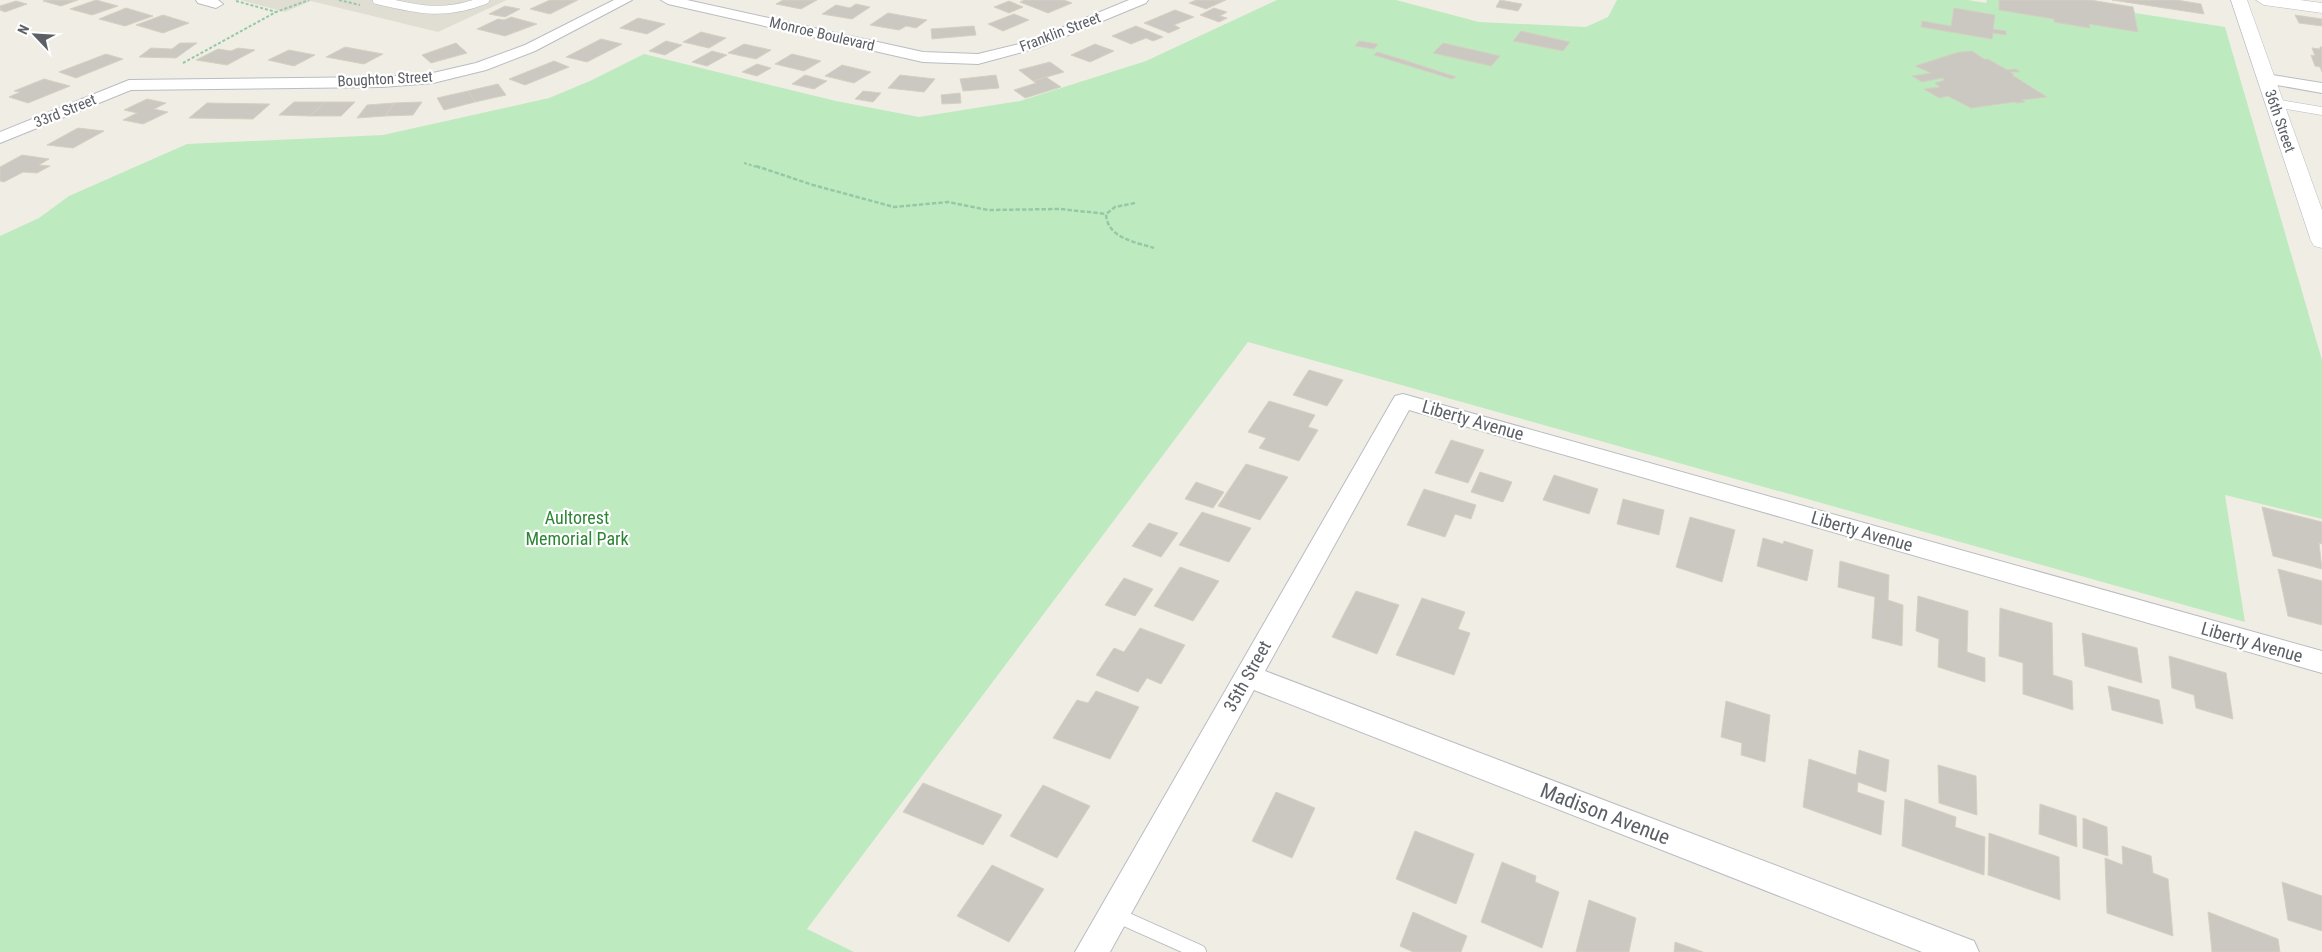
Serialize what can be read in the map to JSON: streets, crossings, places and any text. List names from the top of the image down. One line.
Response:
{"streets":{"main road":["36th Street"],"street":["Franklin Street","Monroe Boulevard","Boughton Street","33rd Street","Liberty Avenue","35th Street","Madison Avenue"]},"crossings":[["Franklin Street","Monroe Boulevard"],["Boughton Street","33rd Street"],["Liberty Avenue","35th Street"],["35th Street","Madison Avenue"]],"parks":["Aultorest Memorial Park"],"north":"top left"}
